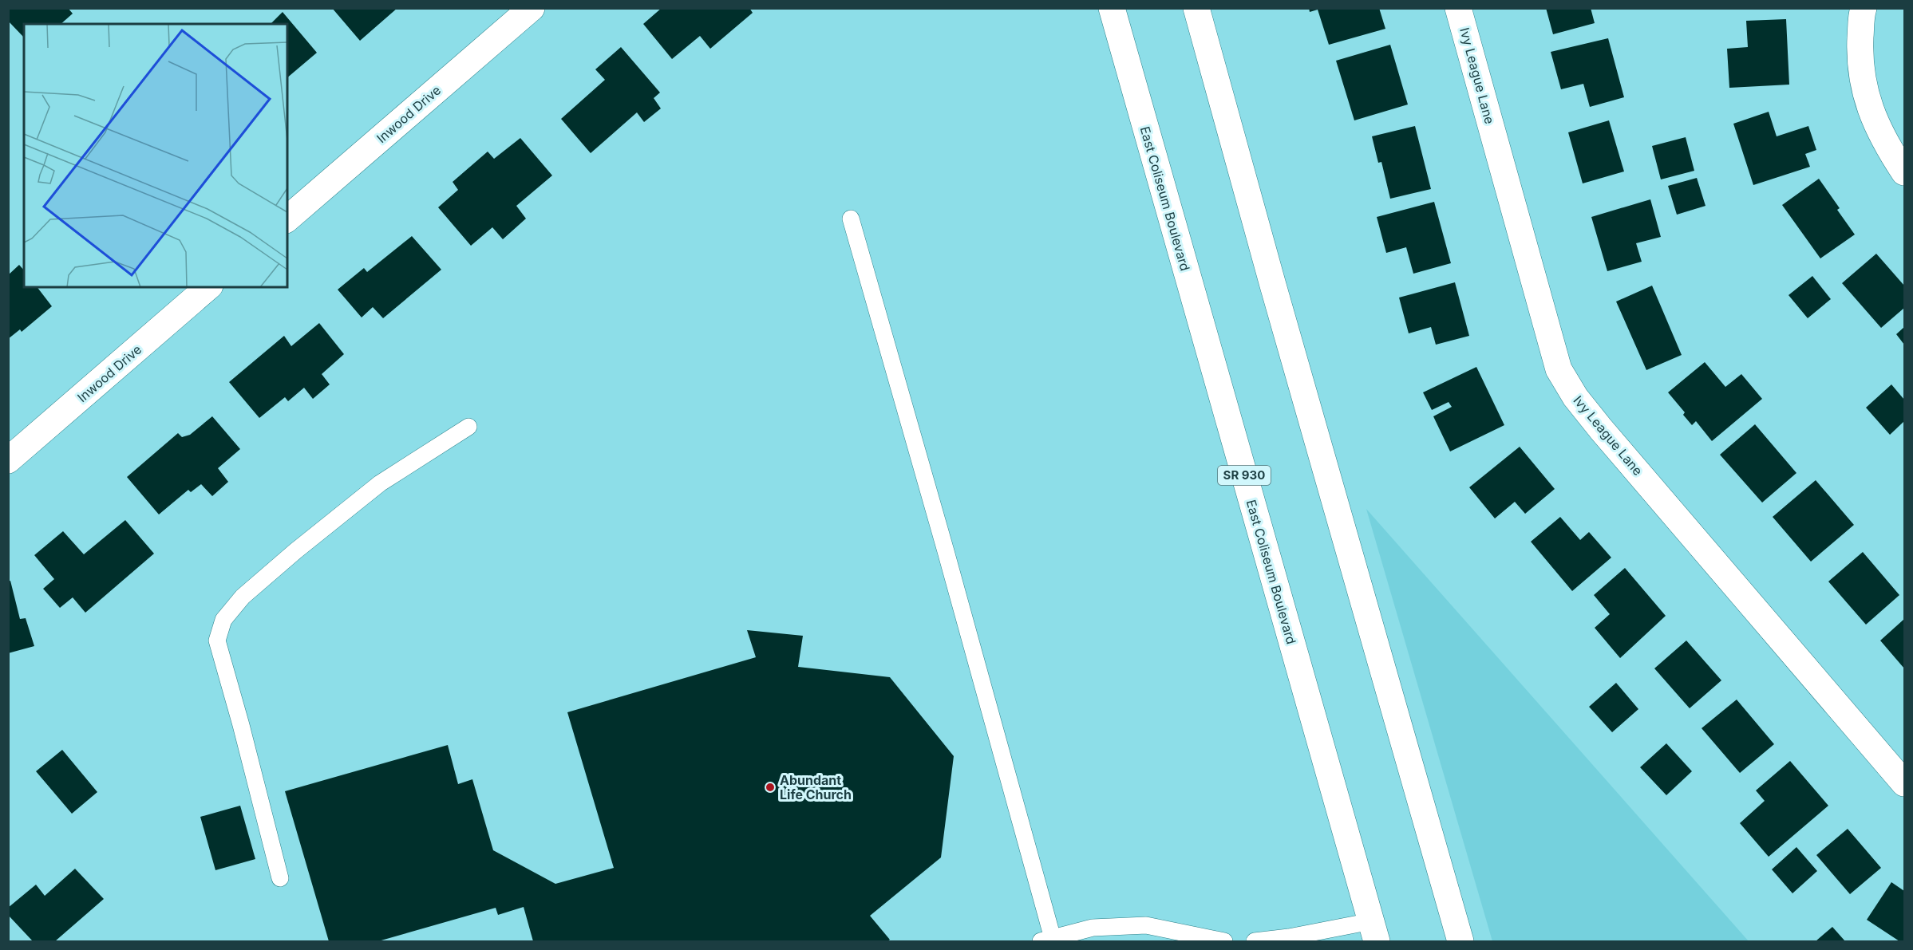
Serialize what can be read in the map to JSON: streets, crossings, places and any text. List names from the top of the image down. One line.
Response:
{"streets":{"main road":["Ivy League Lane","Inwood Drive","East Coliseum Boulevard","SR 930"]},"places":["Abundant Life Church"]}
